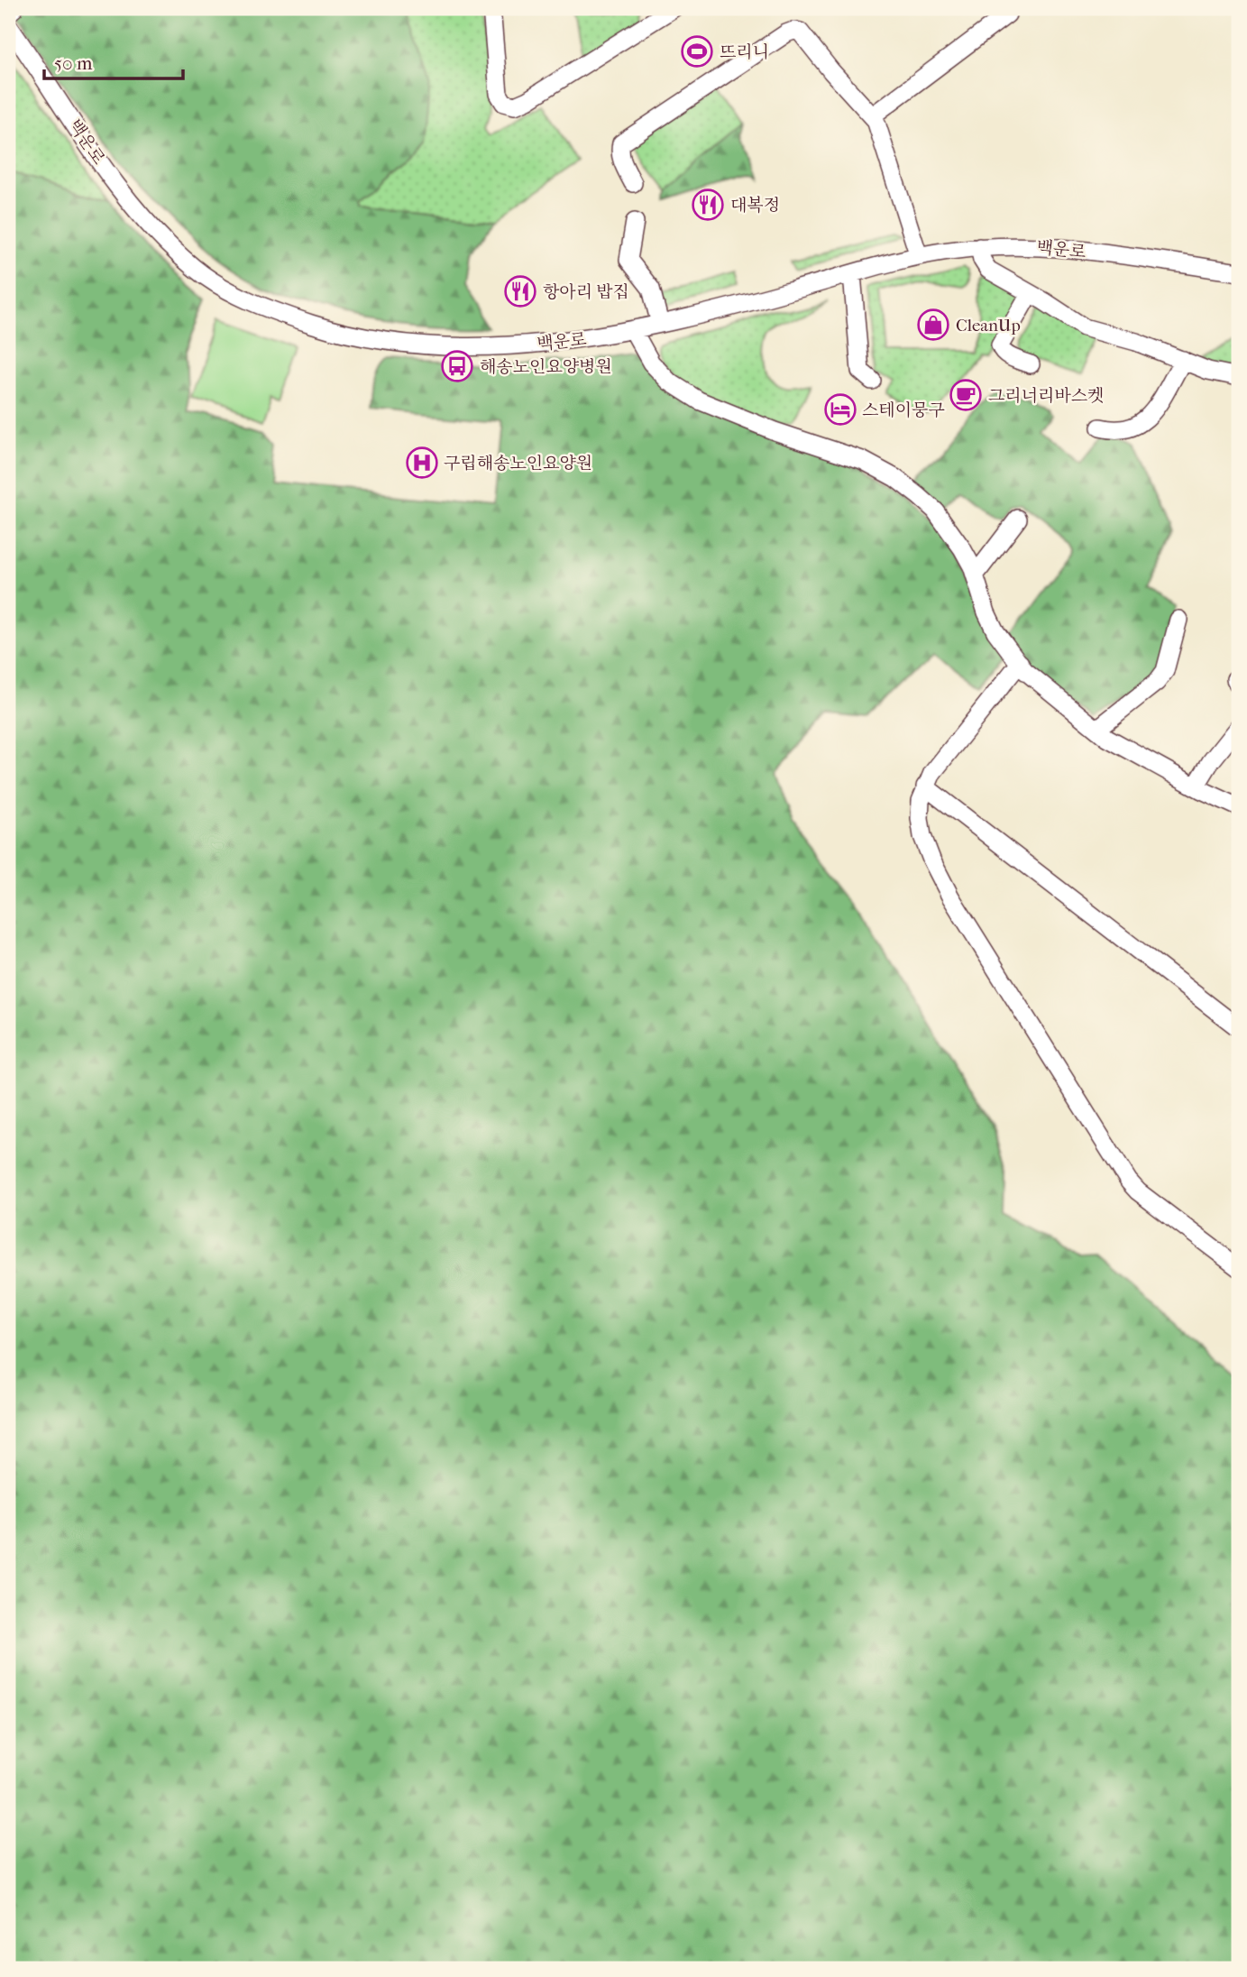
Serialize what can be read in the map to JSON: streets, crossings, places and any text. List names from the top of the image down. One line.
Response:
{"streets":{"street":["백운로"]},"places":{"sports":["뜨리니"],"restaurant":["대복정","항아리 밥집"],"shop":["CleanUp"],"bus stop":["해송노인요양병원"],"cafe":["그리너리바스켓"],"hotel":["스테이뭉구"],"hospital":["구립해송노인요양원"]},"scale_bar":"50 m"}
